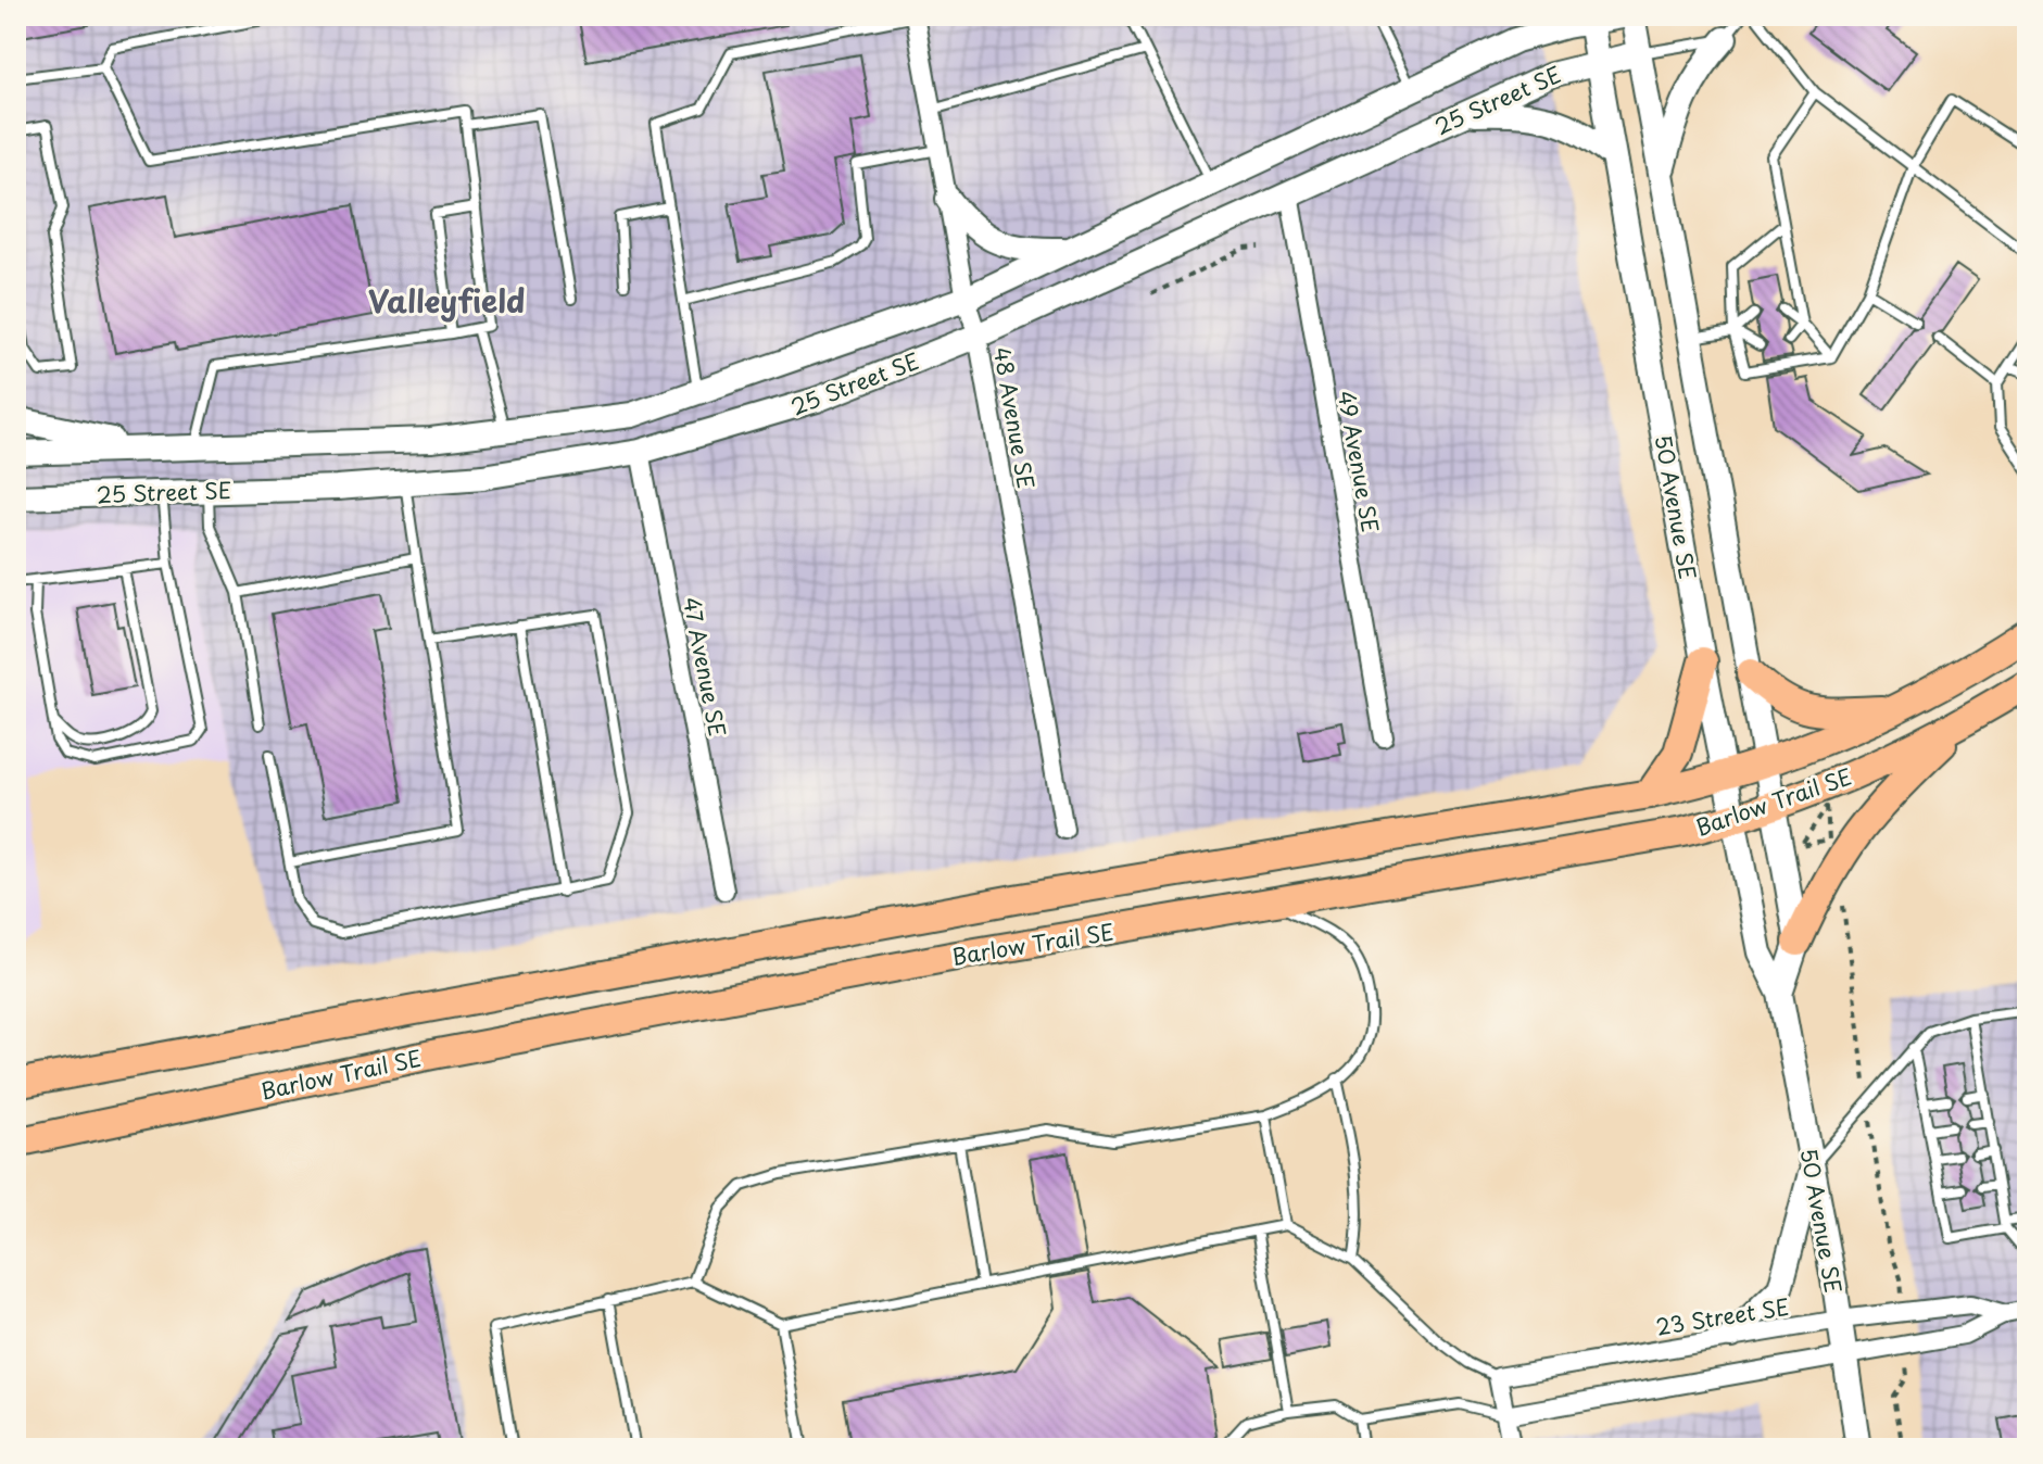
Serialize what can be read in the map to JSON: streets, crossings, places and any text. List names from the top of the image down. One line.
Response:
{"streets":{"main road":["Barlow Trail SE"],"street":["25 Street SE","48 Avenue SE","49 Avenue SE","50 Avenue SE","47 Avenue SE","23 Street SE"]},"crossings":[["25 Street SE","48 Avenue SE"],["25 Street SE","49 Avenue SE"],["25 Street SE","50 Avenue SE"],["25 Street SE","47 Avenue SE"],["50 Avenue SE","Barlow Trail SE"],["50 Avenue SE","23 Street SE"]],"districts":["Valleyfield"]}
